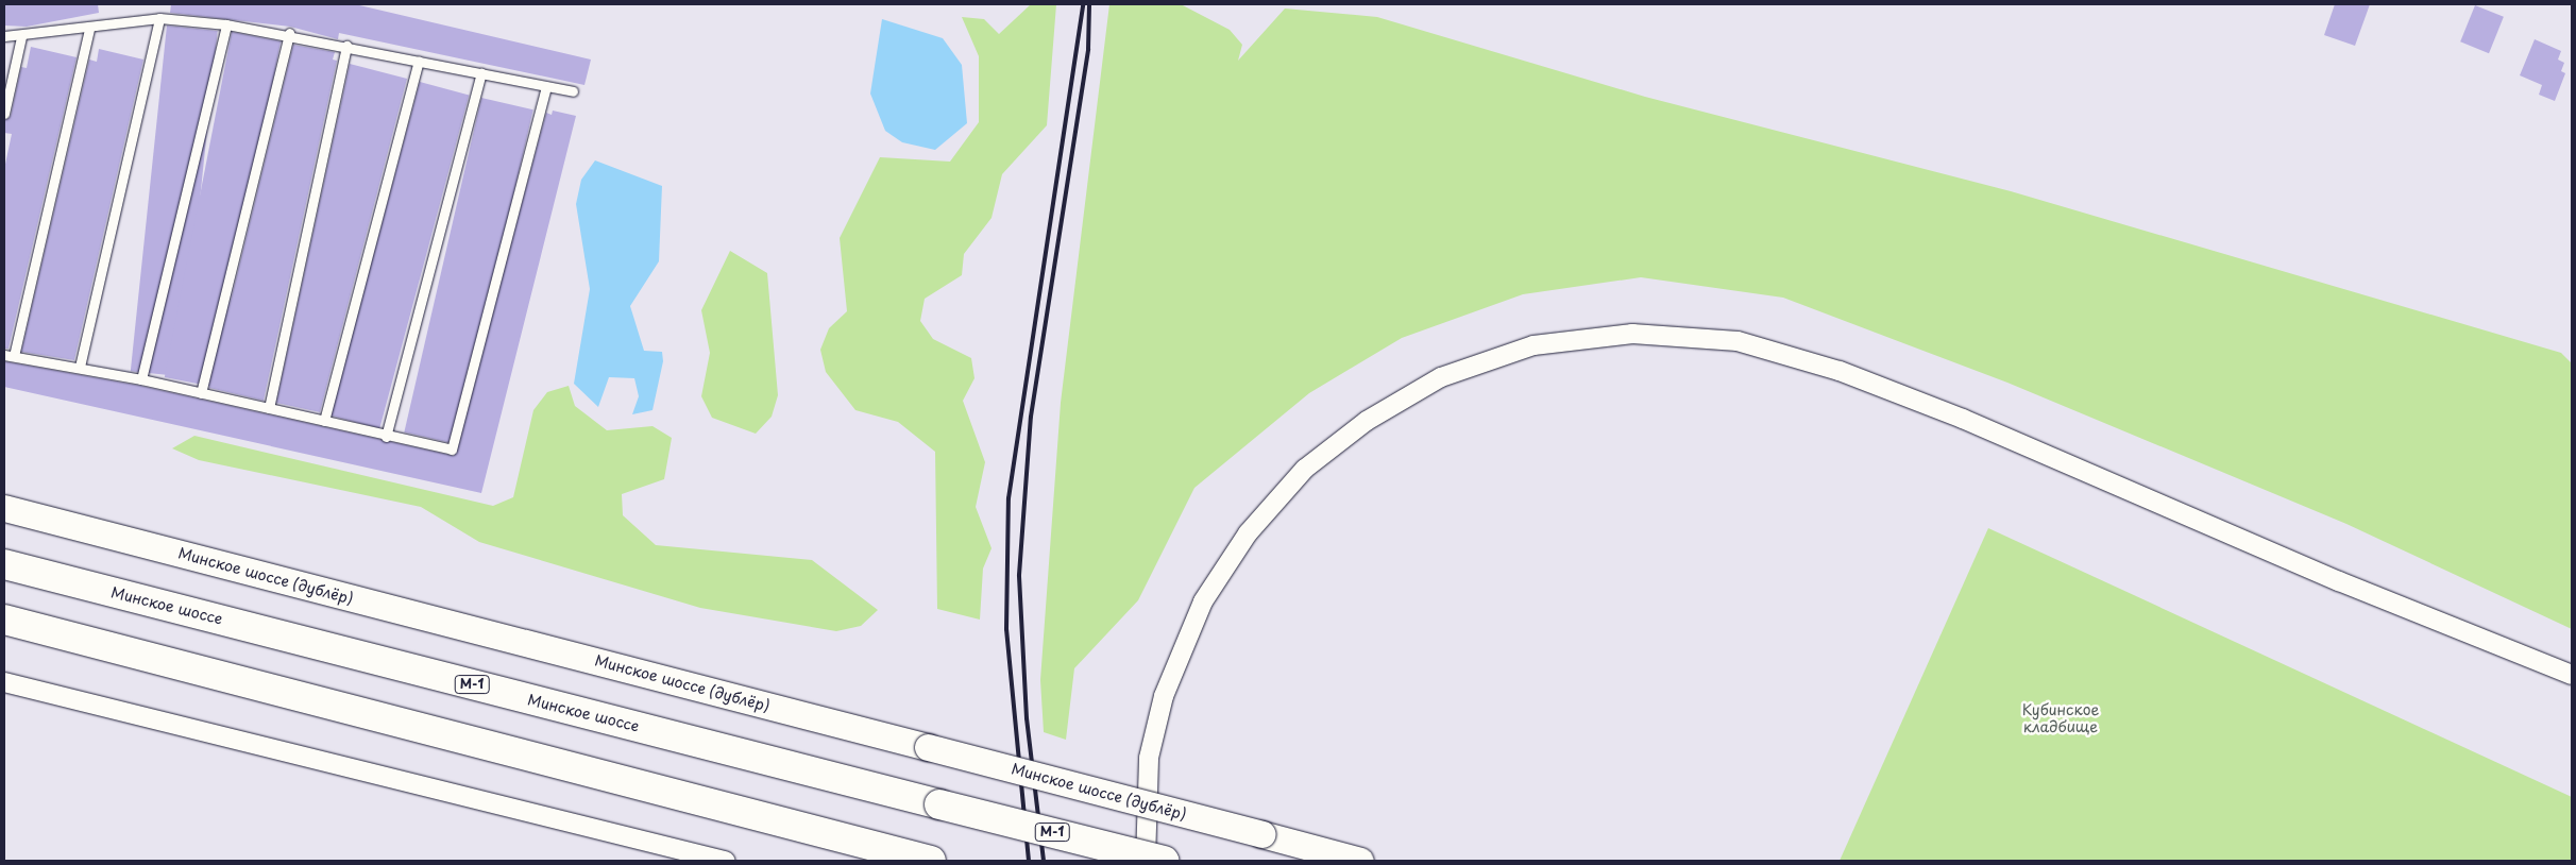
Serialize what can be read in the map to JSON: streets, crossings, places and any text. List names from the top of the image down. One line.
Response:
{"streets":{"highway":["Минское шоссе","М-1"],"main road":["Минское шоссе (дублёр)"]},"parks":["Кубинское кладбище"]}
